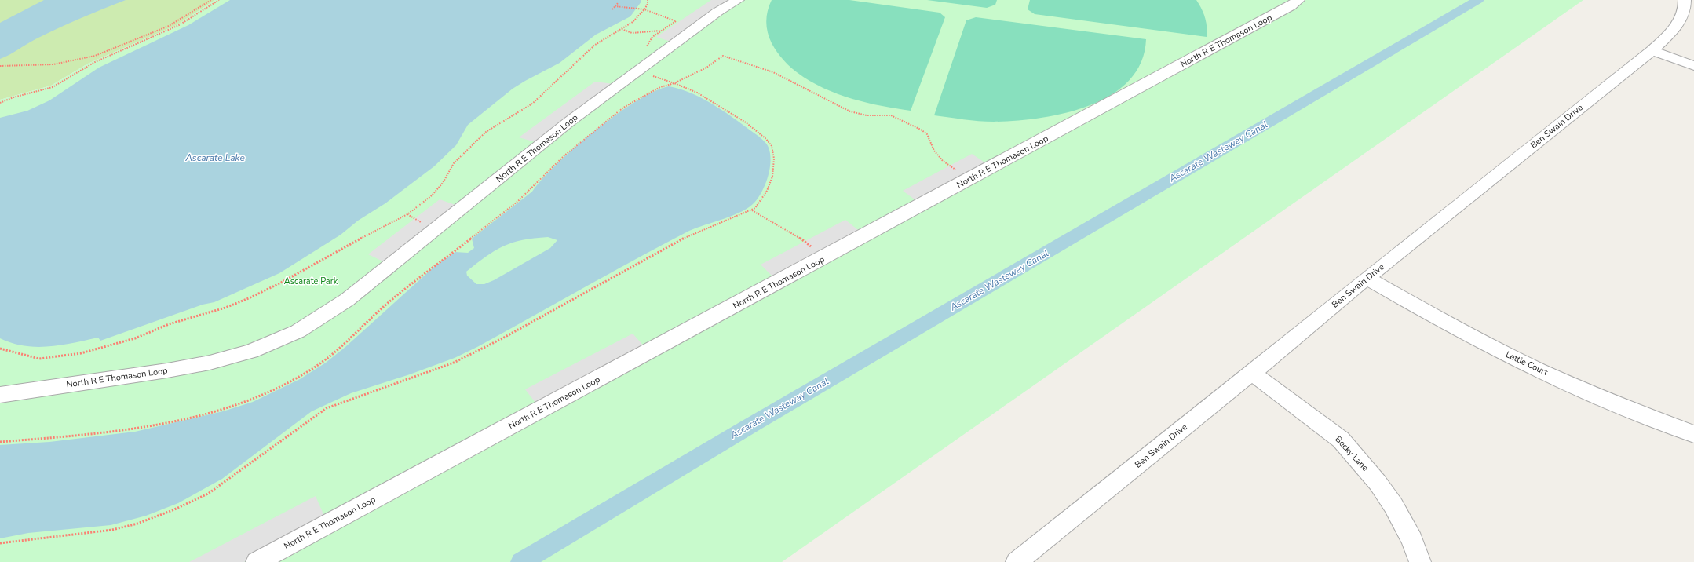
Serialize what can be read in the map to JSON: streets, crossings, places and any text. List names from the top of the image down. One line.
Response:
{"streets":{"street":["North R E Thomason Loop","Ben Swain Drive","Lettie Court","Becky Lane"]},"crossings":[["Ben Swain Drive","Lettie Court"],["Ben Swain Drive","Becky Lane"]],"water":["Ascarate Wasteway Canal","Ascarate Lake"],"parks":["Ascarate Park"]}
